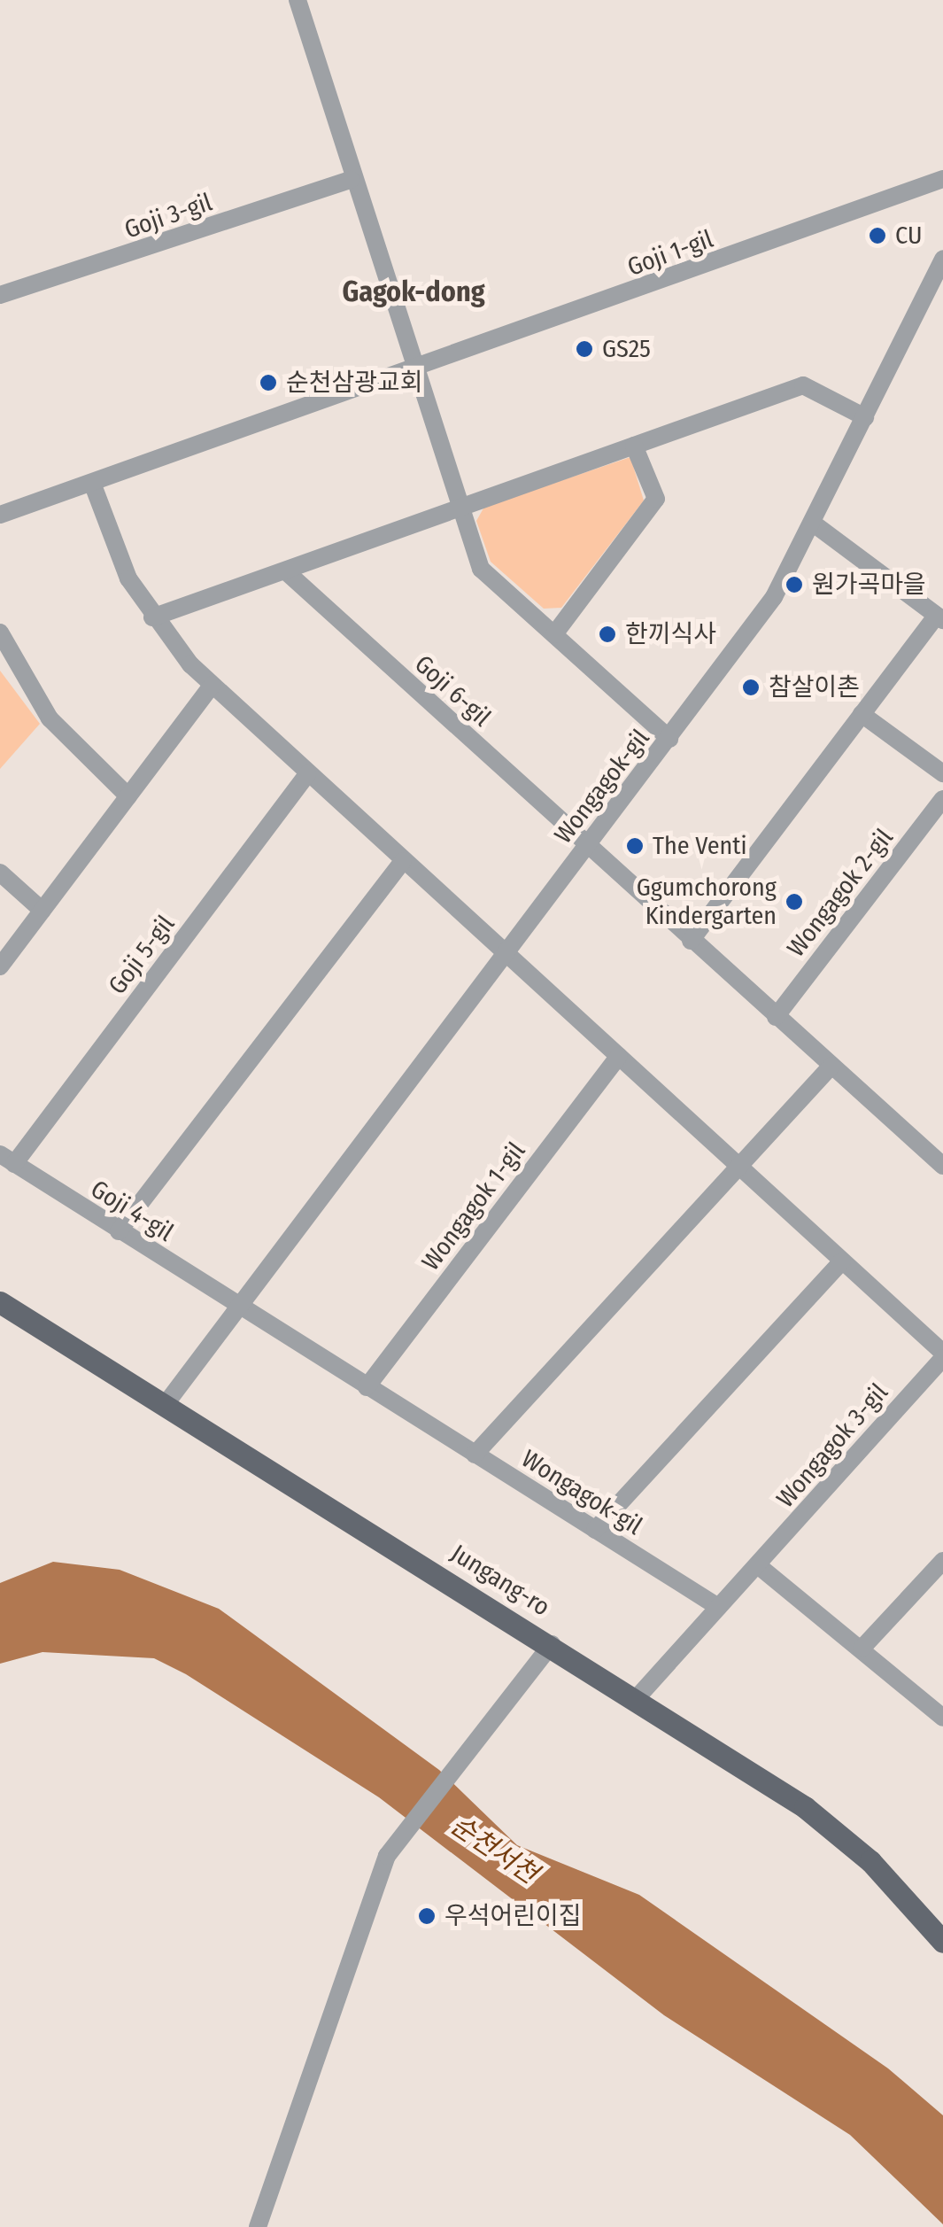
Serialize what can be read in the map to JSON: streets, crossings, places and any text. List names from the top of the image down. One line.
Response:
{"streets":{"main road":["Jungang-ro"],"street":["Goji 3-gil","Goji 1-gil","Goji 6-gil","Wongagok-gil","Wongagok 2-gil","Goji 5-gil","Wongagok 1-gil","Goji 4-gil","Wongagok 3-gil"]},"crossings":[["Goji 6-gil","Wongagok-gil"],["Wongagok-gil","Wongagok 1-gil"],["Wongagok-gil","Goji 4-gil"],["Wongagok-gil","Wongagok 3-gil"],["Wongagok-gil","Jungang-ro"],["Goji 5-gil","Goji 4-gil"],["Wongagok 3-gil","Jungang-ro"]],"districts":["Gagok-dong"],"water":["순천서천"],"places":["CU","GS25","순천삼광교회","원가곡마을","한끼식사","참살이촌","The Venti","Ggumchorong Kindergarten","우석어린이집"]}
